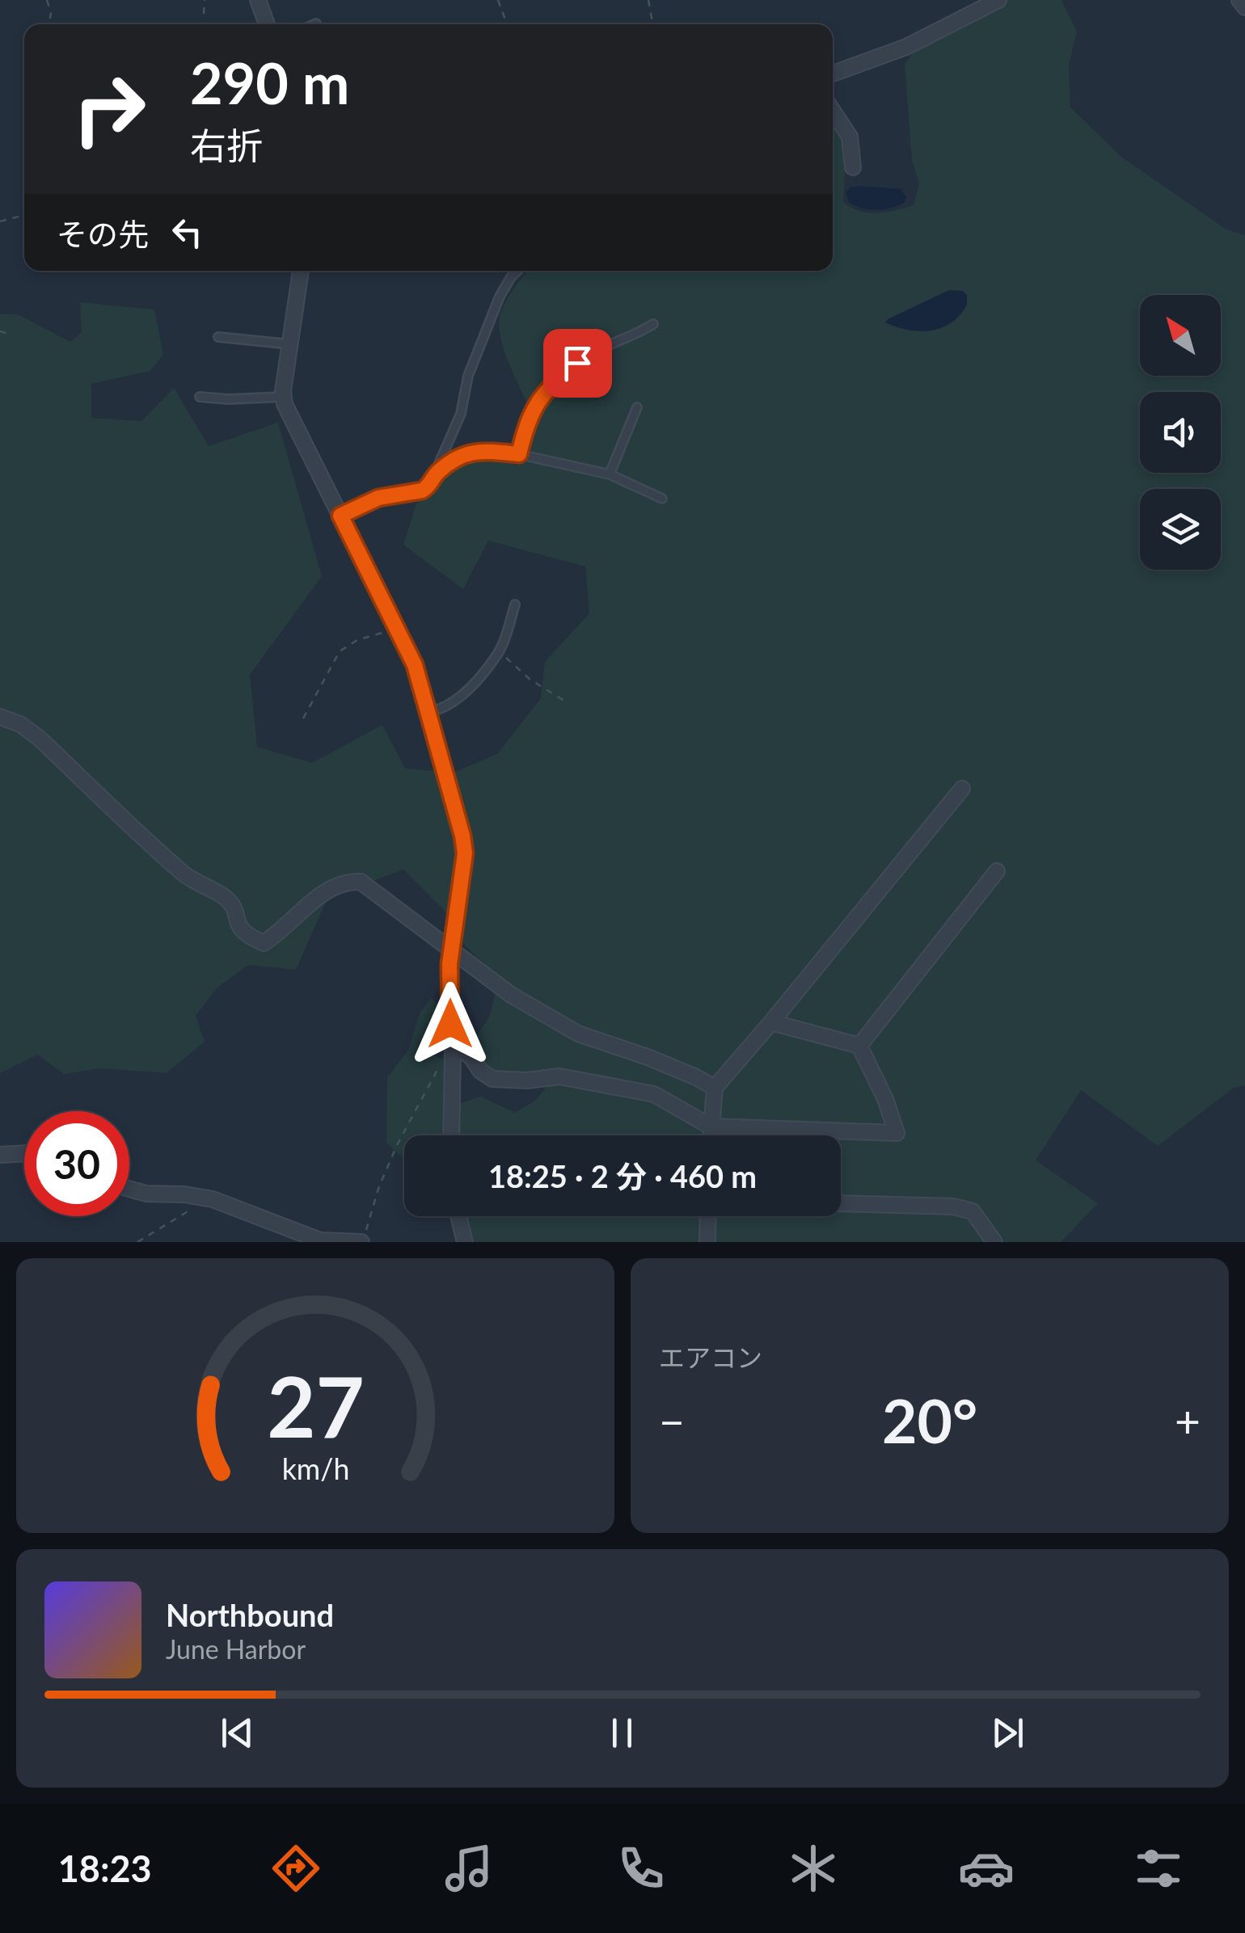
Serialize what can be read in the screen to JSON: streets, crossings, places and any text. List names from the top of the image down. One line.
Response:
{"north":"top left","page":{"turn":["290 m","右折"],"then":"その先","limit":"30","trip":"18:25 · 2 分 · 460 m","tile":"エアコン","heat":["−","20°","+"],"song":["Northbound","June Harbor"],"tabs":"18:23","gauge":["27","km/h"]}}
